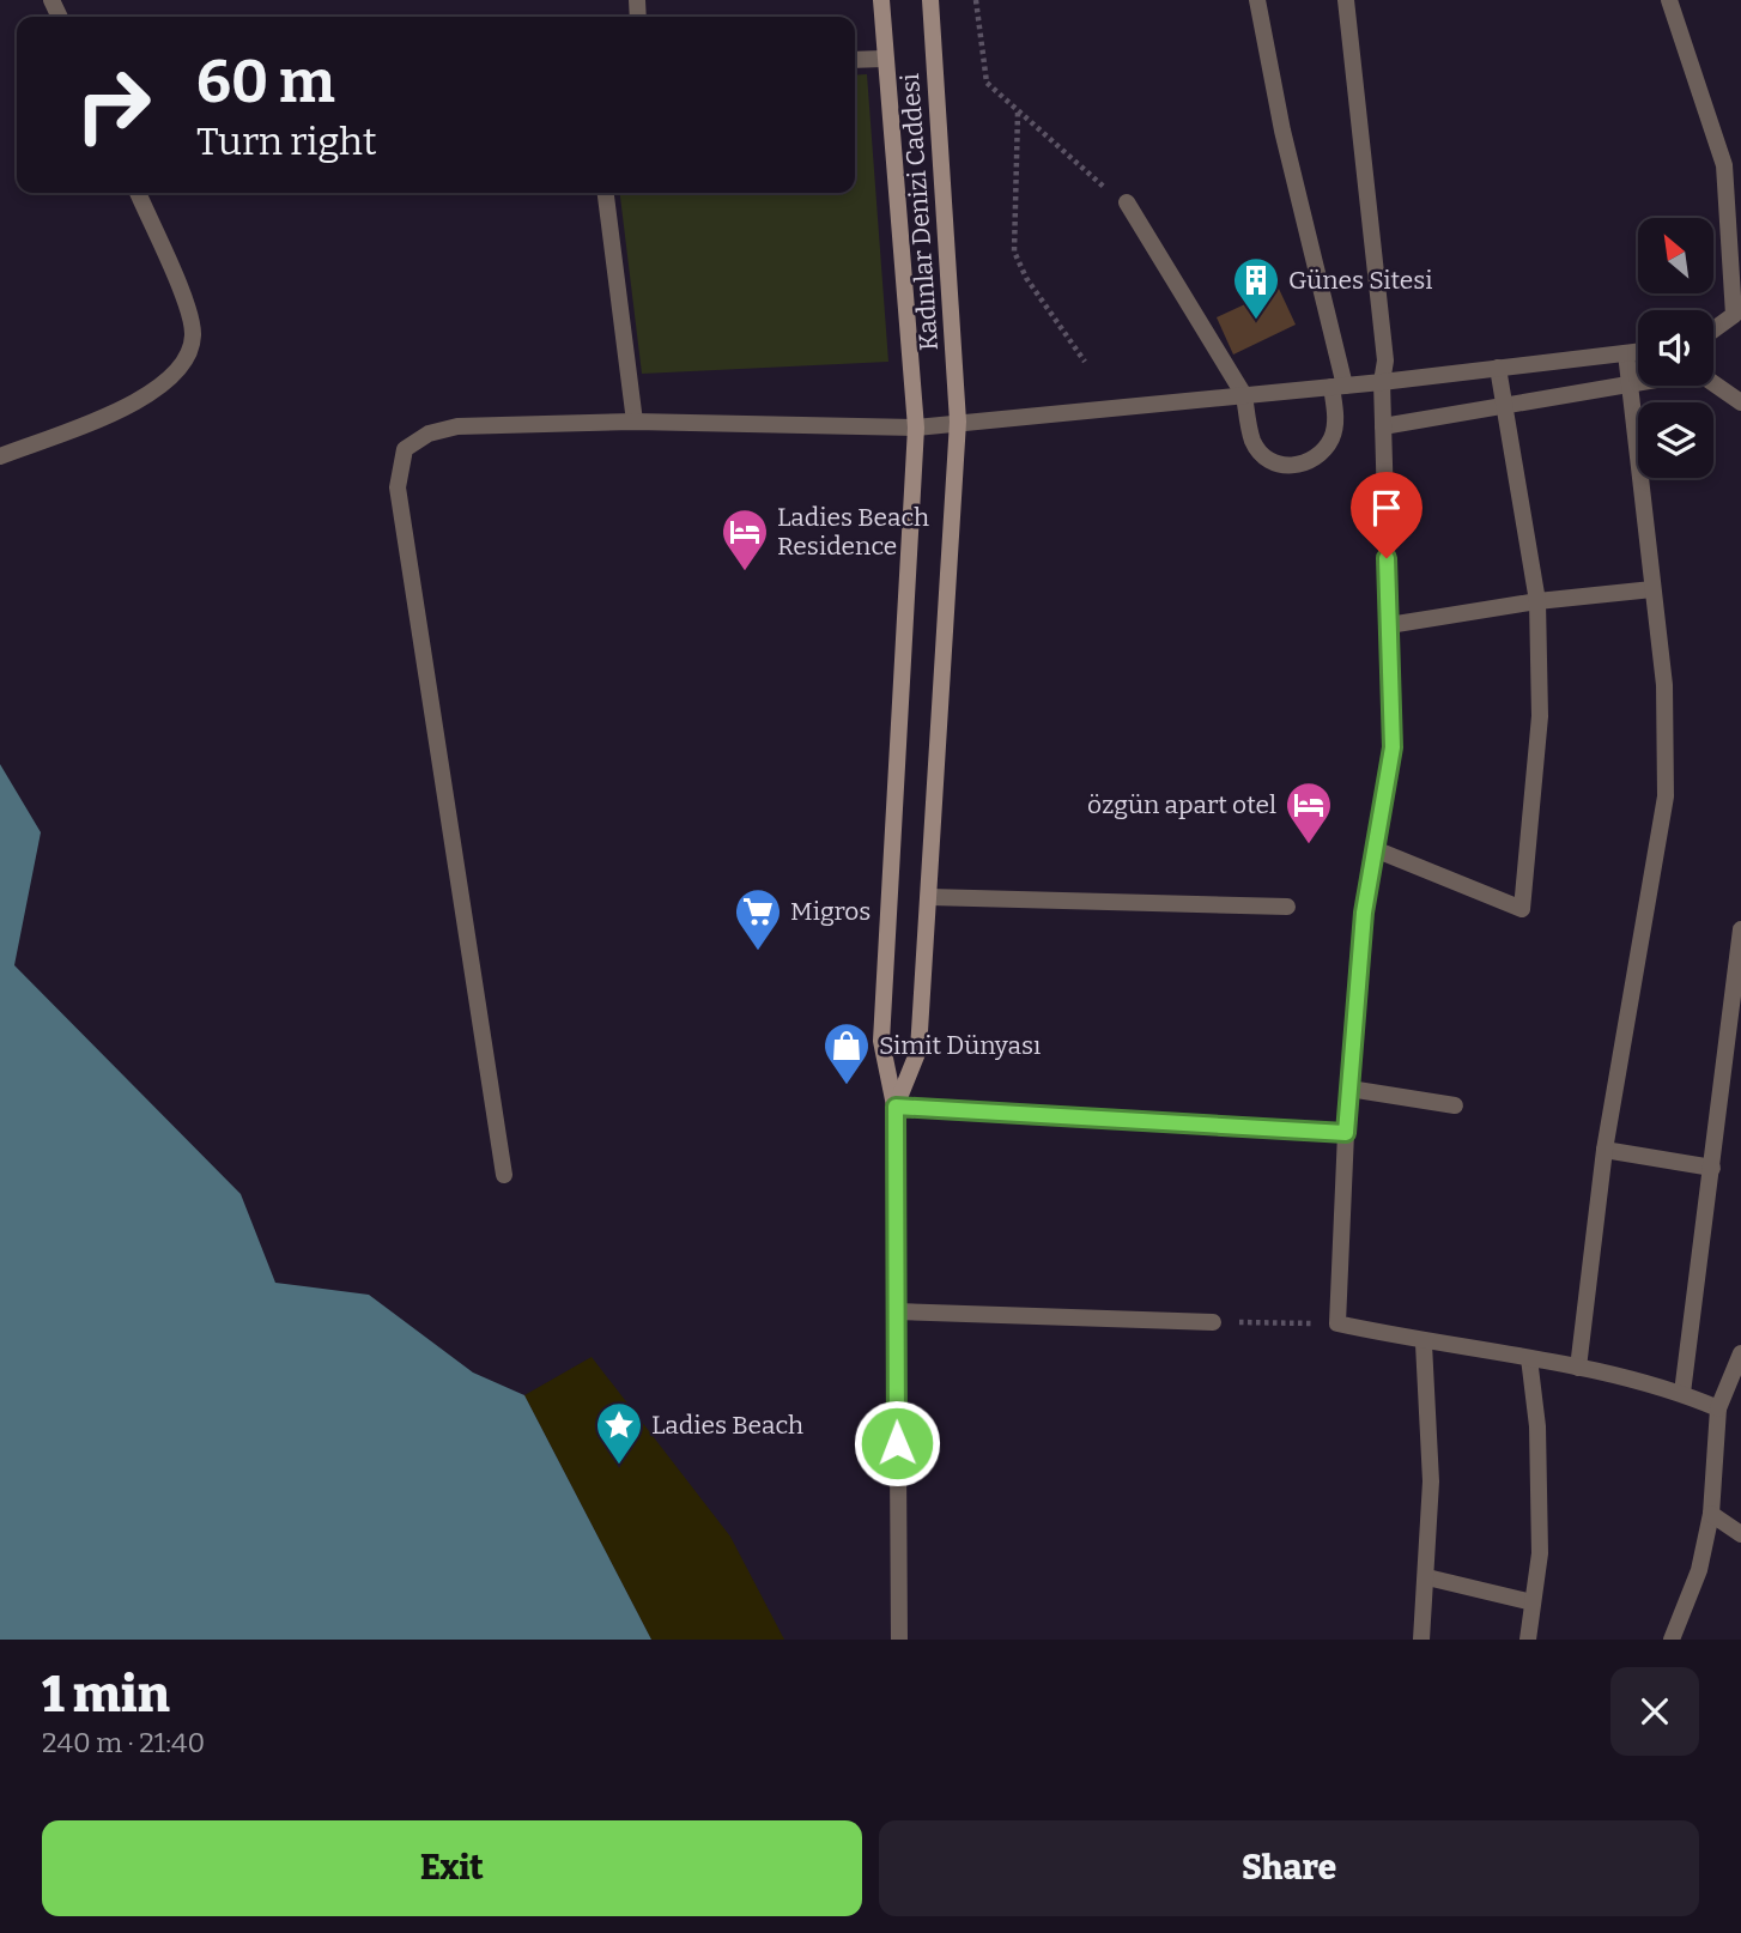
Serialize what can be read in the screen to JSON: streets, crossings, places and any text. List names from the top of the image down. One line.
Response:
{"streets":{"main road":["Kadınlar Denizi Caddesi"]},"places":{"building":["Günes Sitesi"],"hotel":["Ladies Beach Residence","özgün apart otel"],"supermarket":["Migros"],"shop":["Simit Dünyası"],"place":["Ladies Beach"]},"north":"top left","page":{"turn":["60 m","Turn right"],"heading":["1 min","240 m · 21:40"],"buttons":["Exit","Share"]}}
